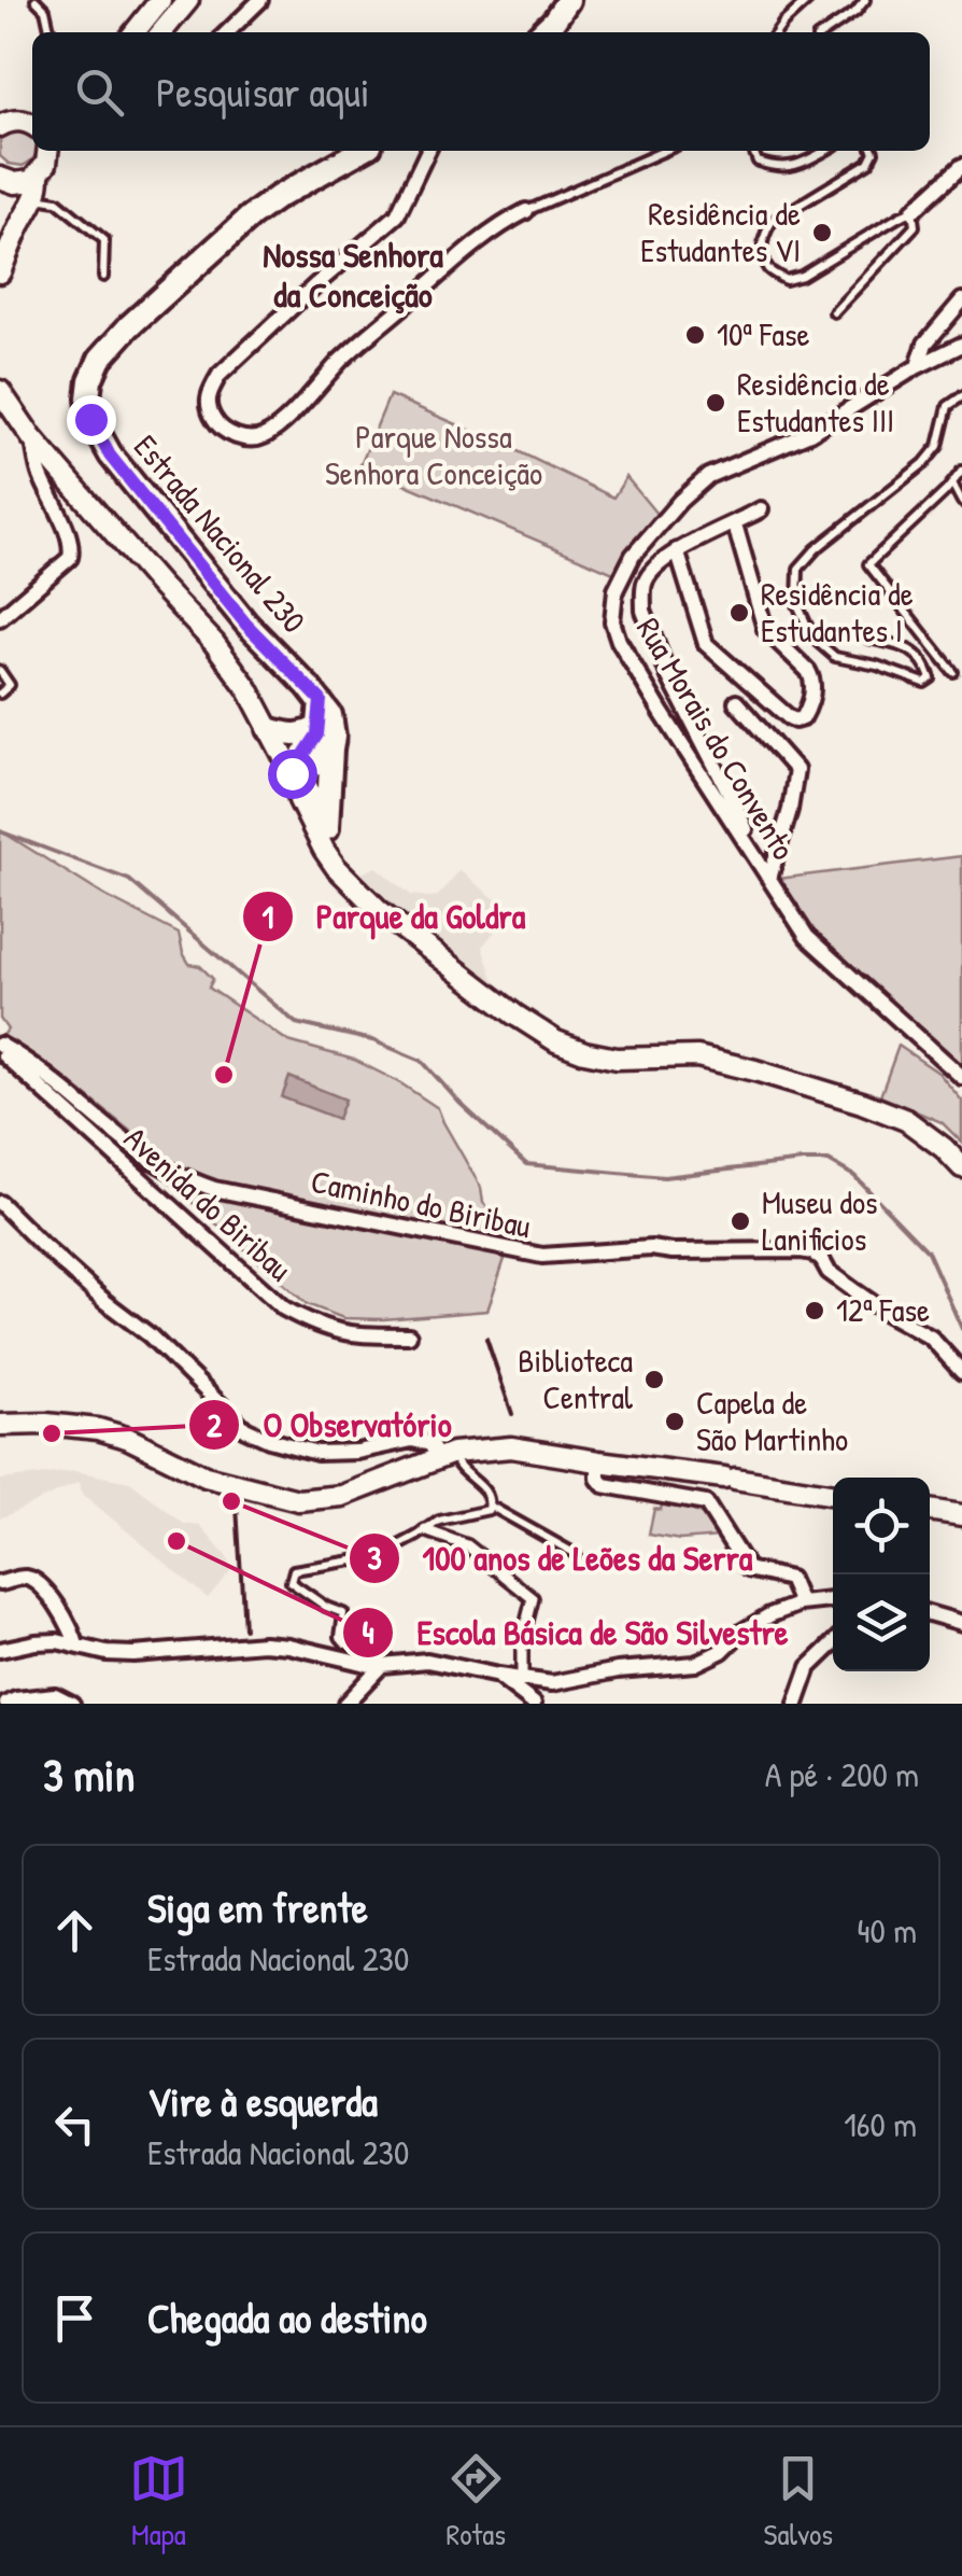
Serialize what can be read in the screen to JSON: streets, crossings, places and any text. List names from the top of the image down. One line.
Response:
{"streets":{"main road":["Estrada Nacional 230"],"street":["Rua Morais do Convento","Avenida do Biribau","Caminho do Biribau"]},"crossings":[["Avenida do Biribau","Caminho do Biribau"]],"districts":["Nossa Senhora da Conceição"],"parks":["Parque Nossa Senhora Conceição"],"places":["Residência de Estudantes VI","10ª Fase","Residência de Estudantes III","Residência de Estudantes I","Parque da Goldra","Museu dos Lanificios","12ª Fase","Biblioteca Central","Capela de São Martinho","O Observatório","100 anos de Leões da Serra","Escola Básica de São Silvestre"],"page":{"search":"Pesquisar aqui","heading":["3 min","A pé · 200 m"],"list":[["Siga em frente","Estrada Nacional 230","40 m"],["Vire à esquerda","Estrada Nacional 230","160 m"],"Chegada ao destino"],"nav":["Mapa","Rotas","Salvos"]}}
